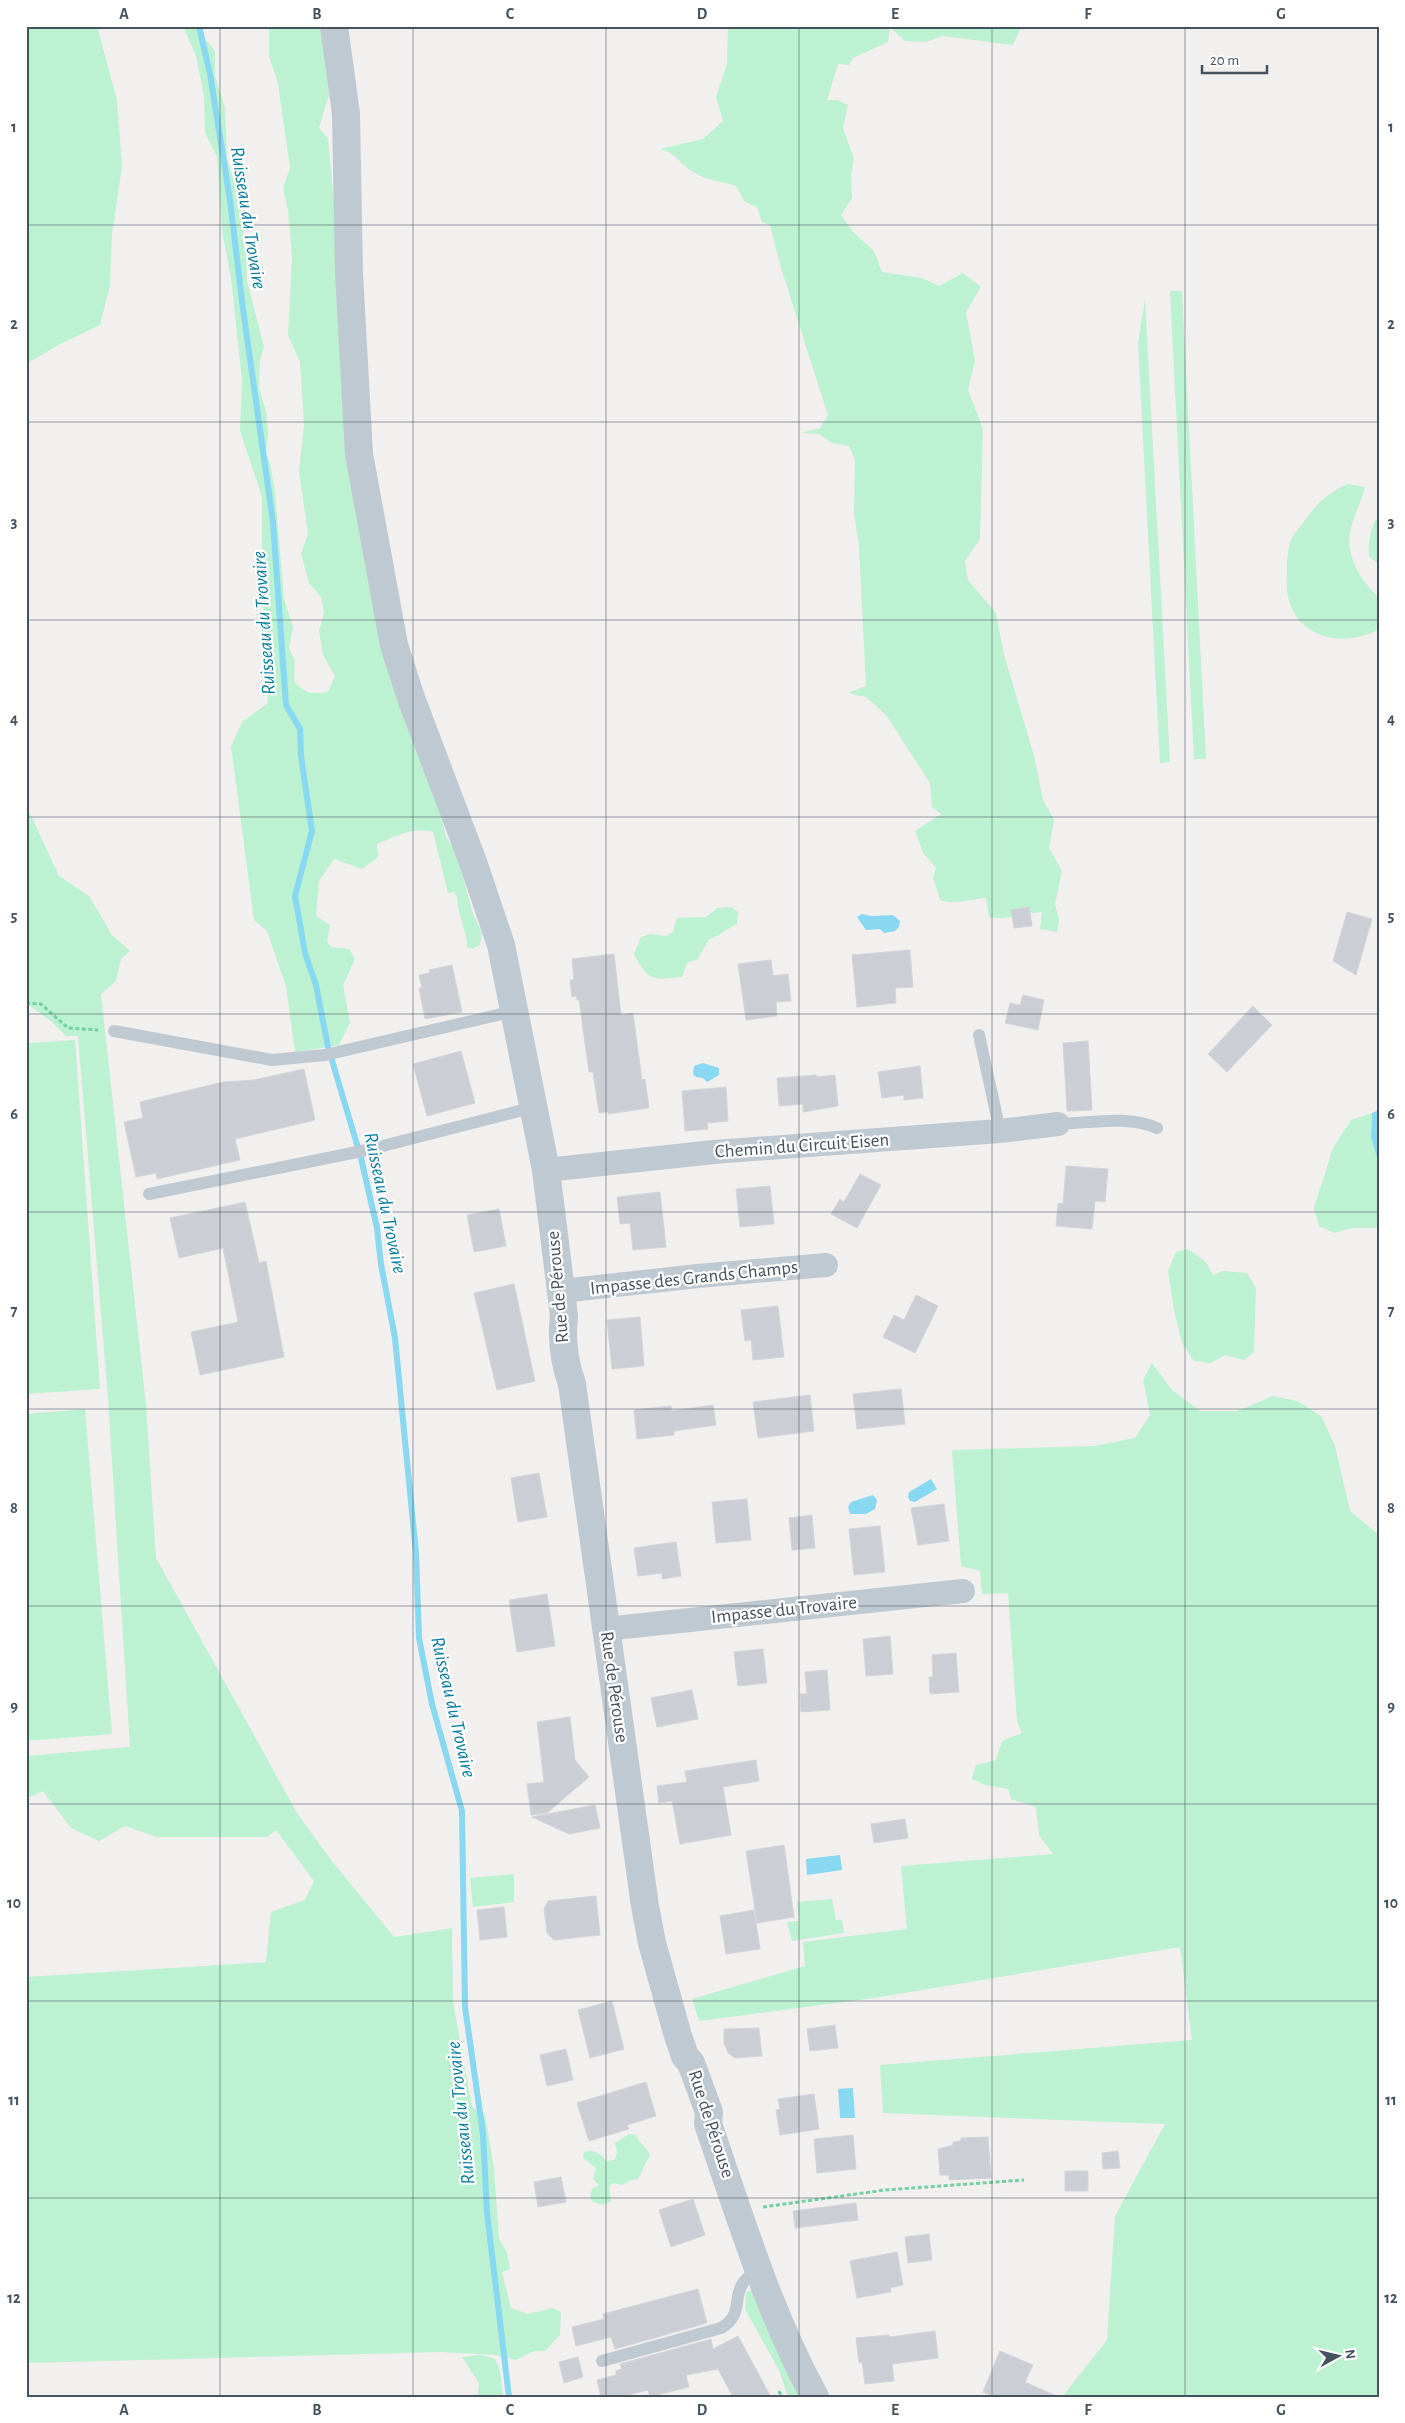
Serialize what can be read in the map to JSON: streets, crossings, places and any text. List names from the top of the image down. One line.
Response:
{"streets":{"street":["Chemin du Circuit Eisen","Impasse des Grands Champs","Rue de Pérouse","Impasse du Trovaire"]},"crossings":[["Chemin du Circuit Eisen","Rue de Pérouse"],["Impasse des Grands Champs","Rue de Pérouse"],["Rue de Pérouse","Impasse du Trovaire"]],"water":["Ruisseau du Trovaire"],"scale_bar":"20 m","north":"right","grid":{"columns":["A","B","C","D","E","F","G"],"rows":["1","2","3","4","5","6","7","8","9","10","11","12"]}}
